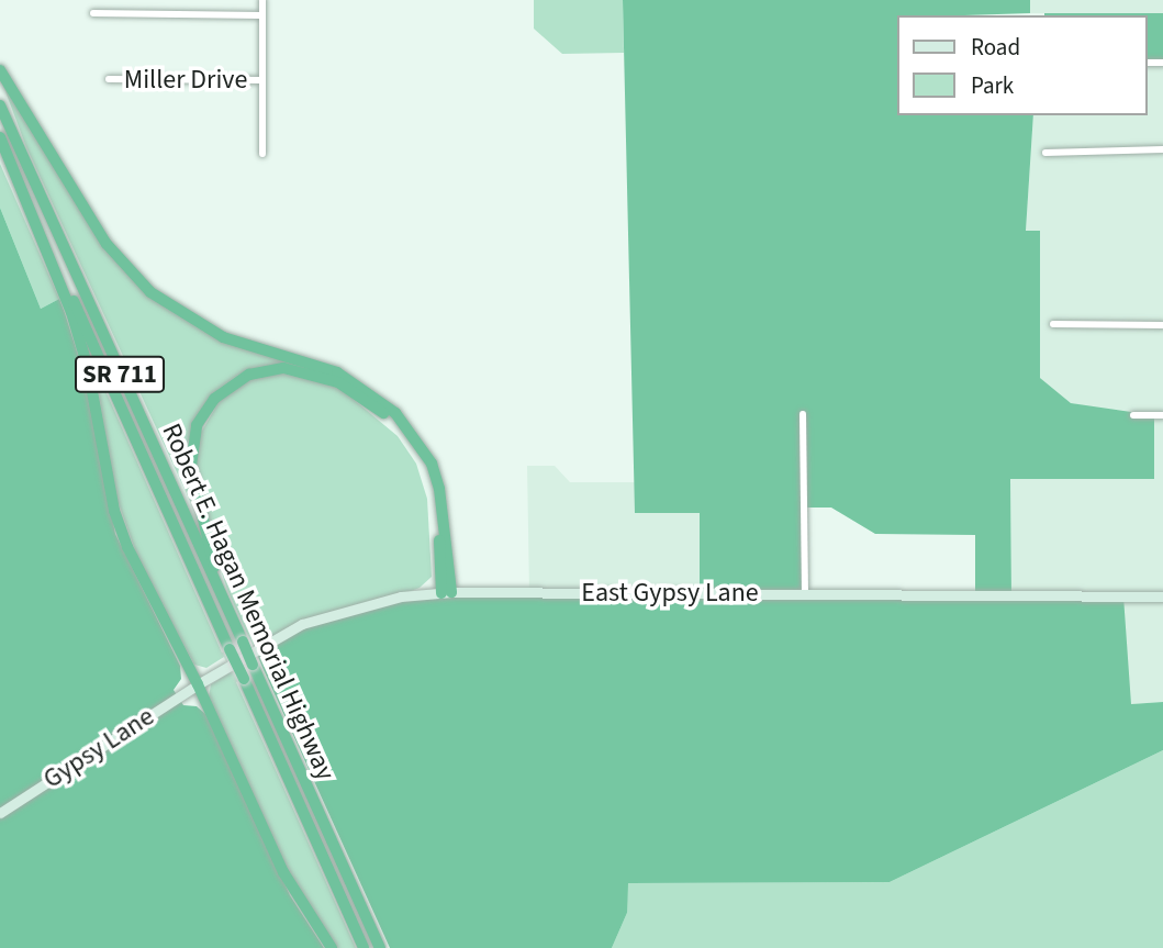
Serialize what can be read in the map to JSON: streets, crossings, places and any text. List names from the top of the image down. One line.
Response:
{"streets":{"highway":["SR 711","Robert E. Hagan Memorial Highway"],"main road":["East Gypsy Lane","Gypsy Lane"],"street":["Miller Drive"]},"crossings":[["East Gypsy Lane","Gypsy Lane"]],"legend":["Road","Park"]}
